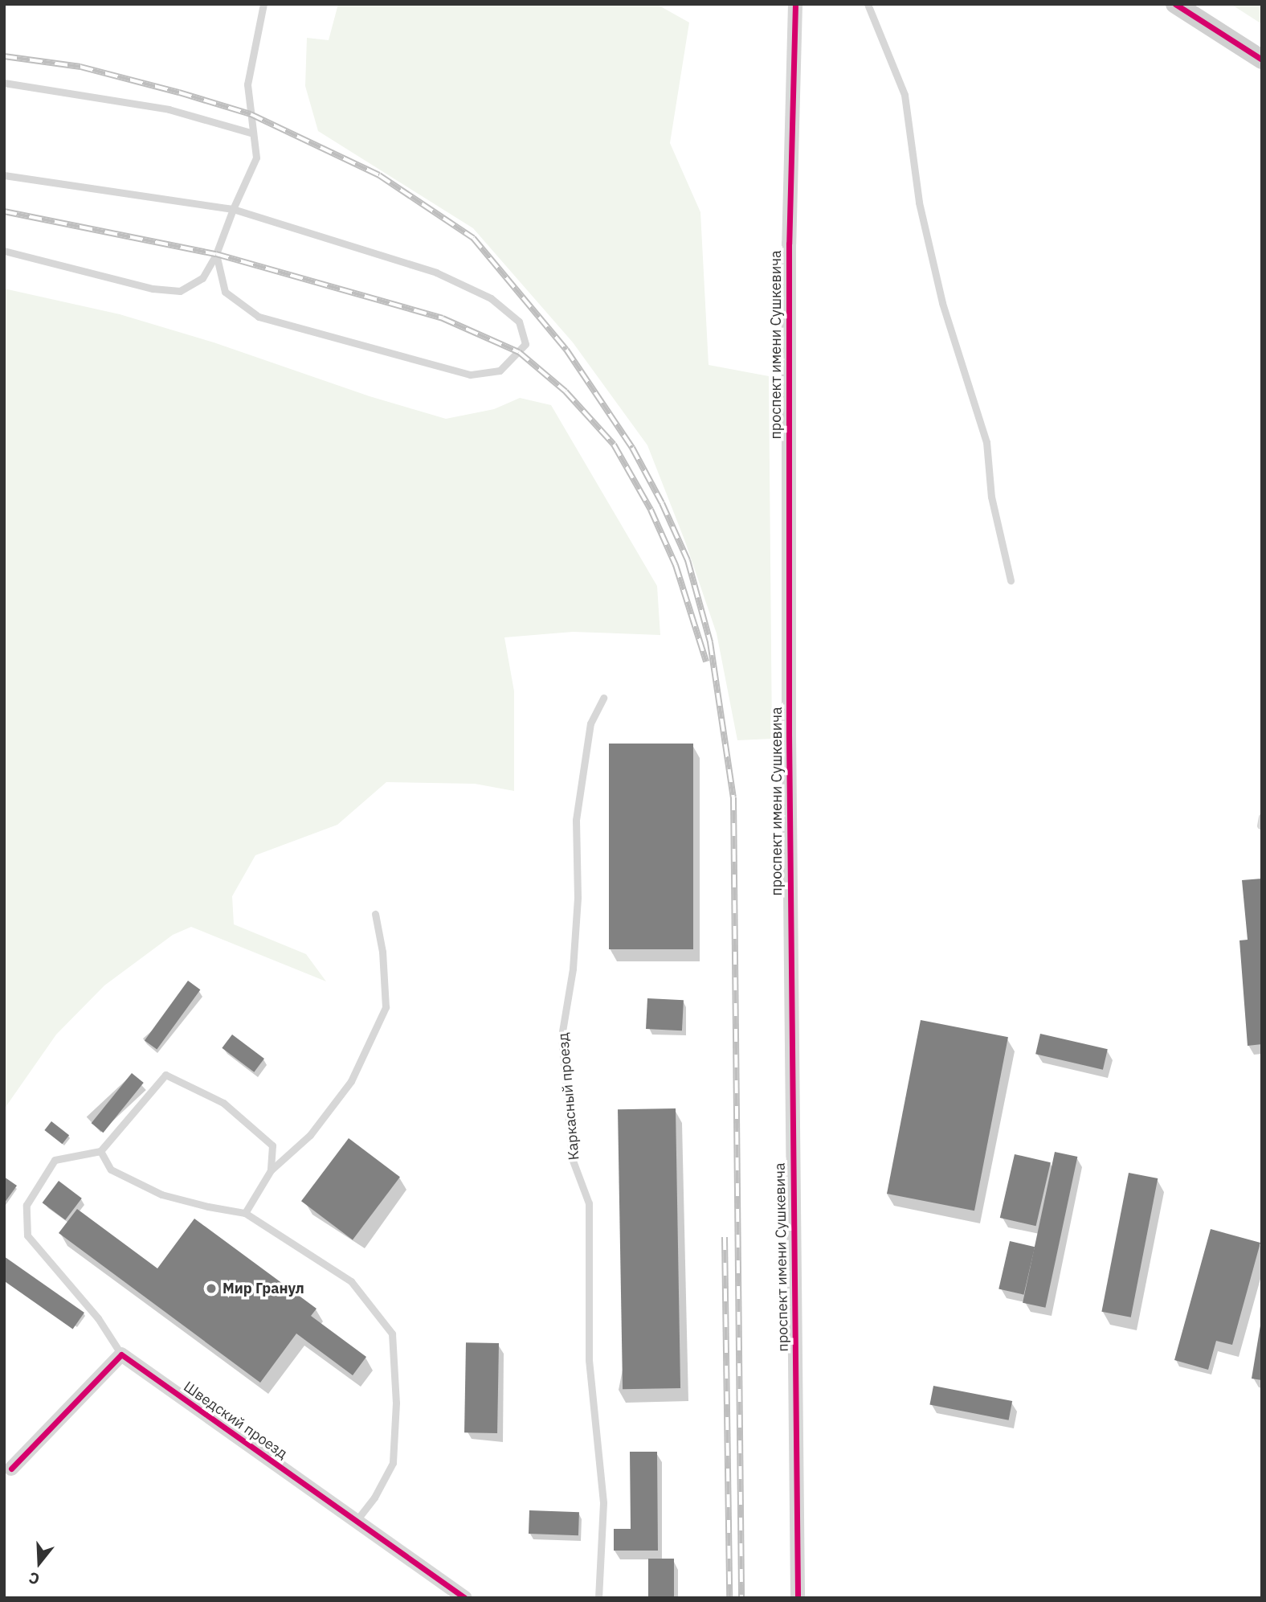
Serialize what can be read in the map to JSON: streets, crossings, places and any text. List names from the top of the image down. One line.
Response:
{"streets":{"street":["проспект имени Сушкевича","Шведский проезд"],"lane":["Каркасный проезд"]},"places":["Мир Гранул"],"north":"bottom"}
